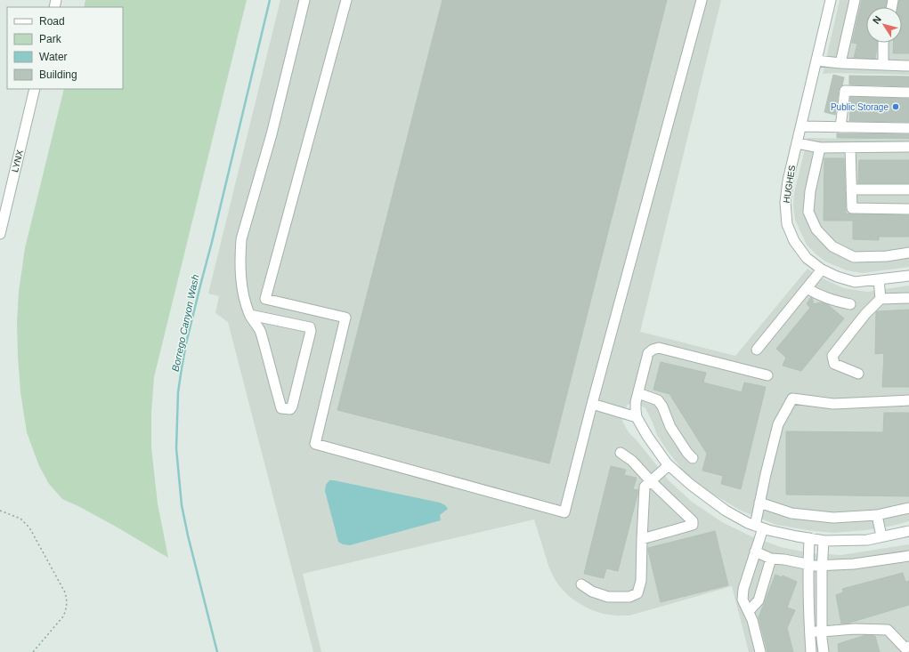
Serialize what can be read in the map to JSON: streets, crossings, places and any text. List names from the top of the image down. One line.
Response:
{"streets":{"street":["LYNX","HUGHES"]},"water":["Borrego Canyon Wash"],"places":["Public Storage"],"legend":["Road","Park","Water","Building"],"north":"top left"}
